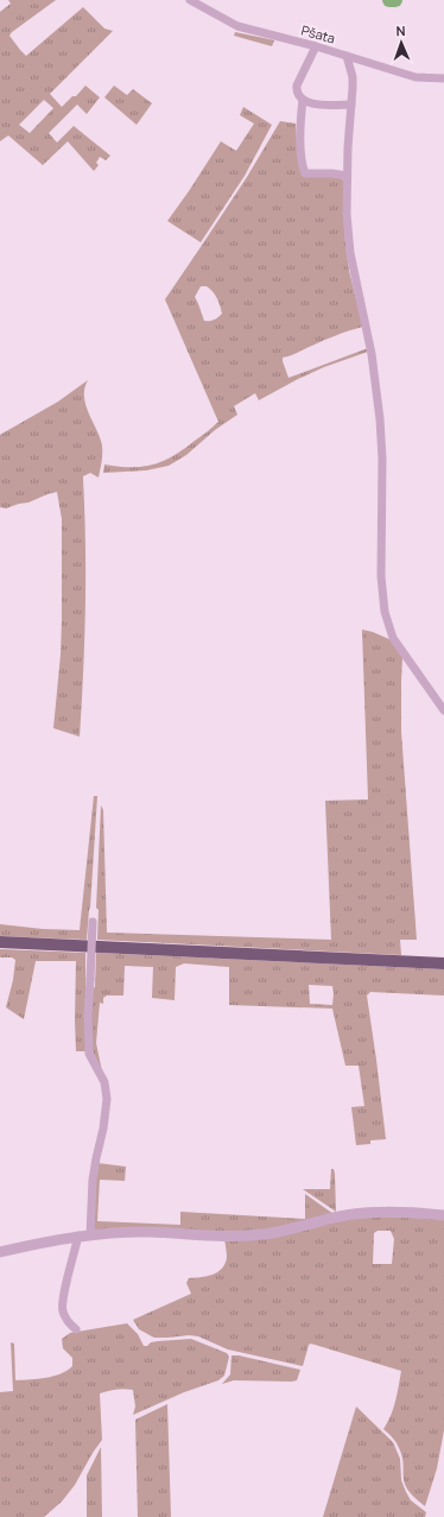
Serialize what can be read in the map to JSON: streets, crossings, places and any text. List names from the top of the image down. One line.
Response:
{"streets":{"street":["Pšata"]},"north":"top"}
